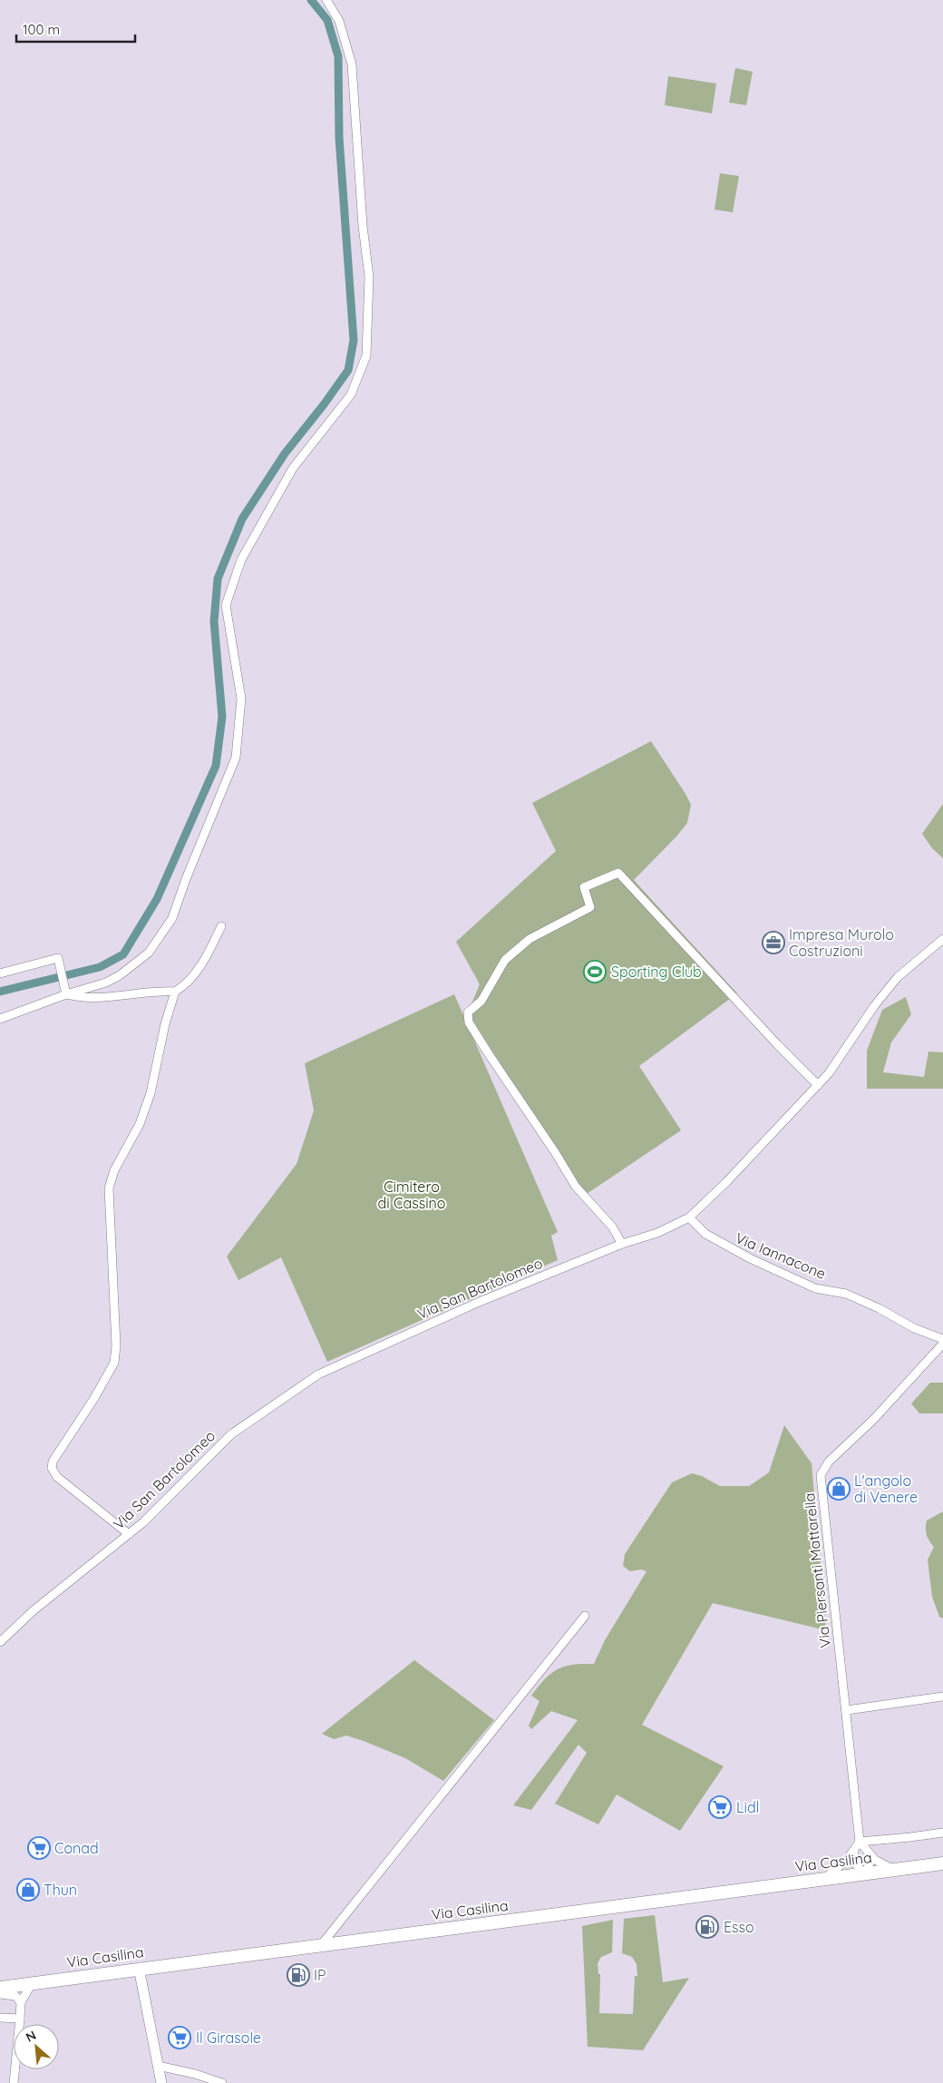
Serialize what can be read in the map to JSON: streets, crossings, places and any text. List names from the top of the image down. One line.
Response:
{"streets":{"main road":["Via Casilina"],"street":["Via Iannacone","Via San Bartolomeo","Via Piersanti Mattarella"]},"crossings":[["Via Iannacone","Via San Bartolomeo"]],"parks":["Cimitero di Cassino"],"places":{"office":["Impresa Murolo Costruzioni"],"sports":["Sporting Club"],"shop":["L'angolo di Venere","Thun"],"supermarket":["Lidl","Conad","Il Girasole"],"fuel station":["Esso","IP"]},"scale_bar":"100 m","north":"top left"}
